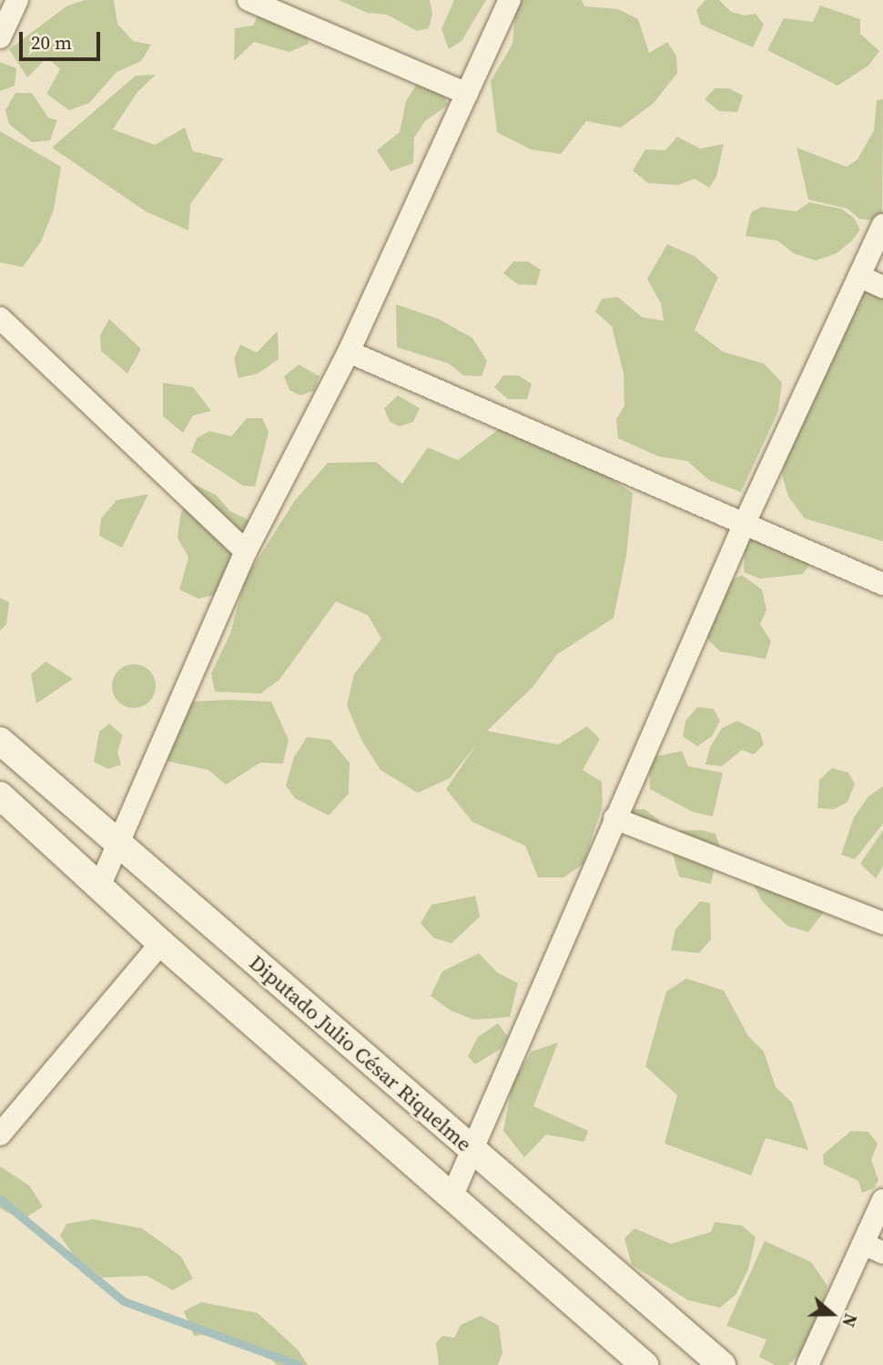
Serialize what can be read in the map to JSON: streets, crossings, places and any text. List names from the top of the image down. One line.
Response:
{"streets":{"street":["Diputado Julio César Riquelme"]},"scale_bar":"20 m","north":"right"}
